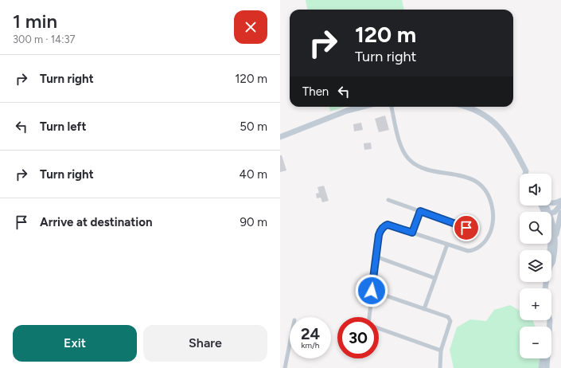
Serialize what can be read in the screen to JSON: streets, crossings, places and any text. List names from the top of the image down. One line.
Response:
{"page":{"heading":["1 min","300 m · 14:37"],"turn":["120 m","Turn right"],"list":[{"name":"Turn right","value":"120 m"},{"name":"Turn left","value":"50 m"},{"name":"Turn right","value":"40 m"},{"name":"Arrive at destination","value":"90 m"}],"then":"Then","map_buttons":["+","−"],"speed":"24 km/h","limit":"30","buttons":["Exit","Share"]}}
